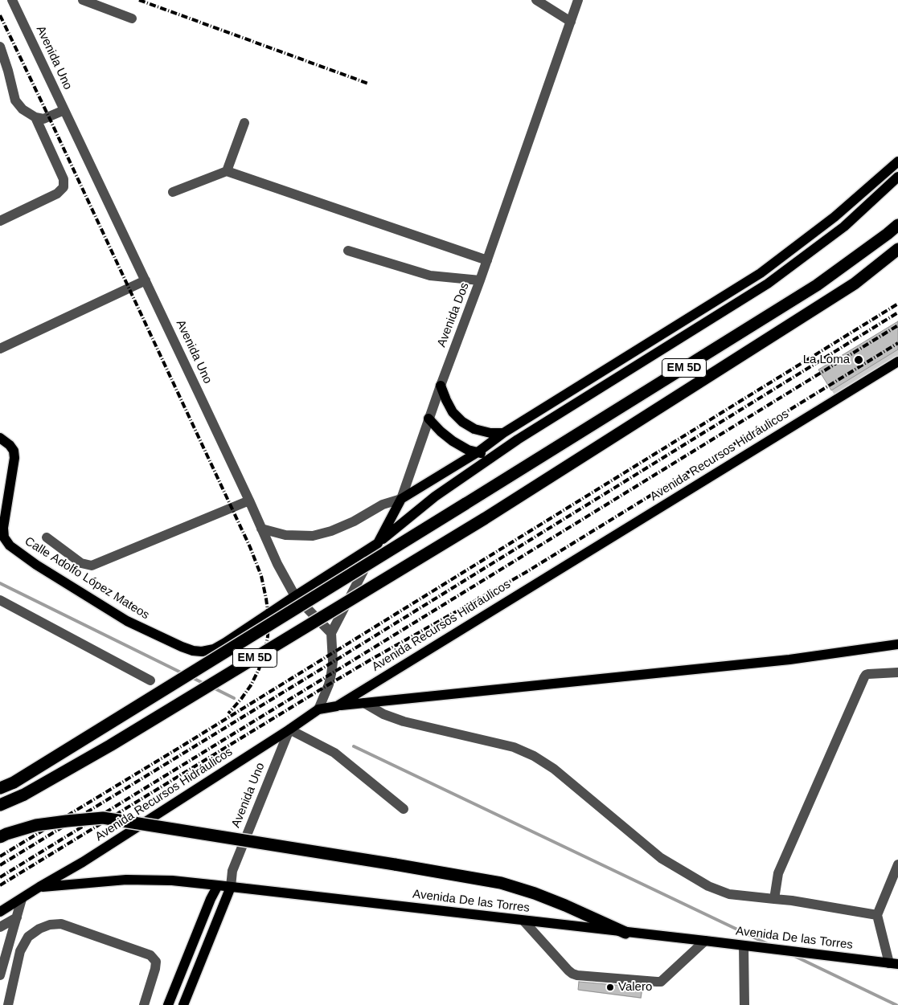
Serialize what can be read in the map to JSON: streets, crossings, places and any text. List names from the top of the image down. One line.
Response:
{"streets":{"highway":["EM 5D"],"main road":["Avenida Dos","Avenida Recursos Hidráulicos","Calle Adolfo López Mateos","Avenida De las Torres"],"street":["Avenida Uno"]},"crossings":[["Avenida Uno","Avenida Dos"],["Avenida Uno","Avenida Recursos Hidráulicos"],["Avenida Uno","Calle Adolfo López Mateos"],["Avenida Uno","Avenida De las Torres"],["Avenida Dos","Calle Adolfo López Mateos"],["Avenida Recursos Hidráulicos","Avenida De las Torres"]],"places":["La Loma","Valero"]}
